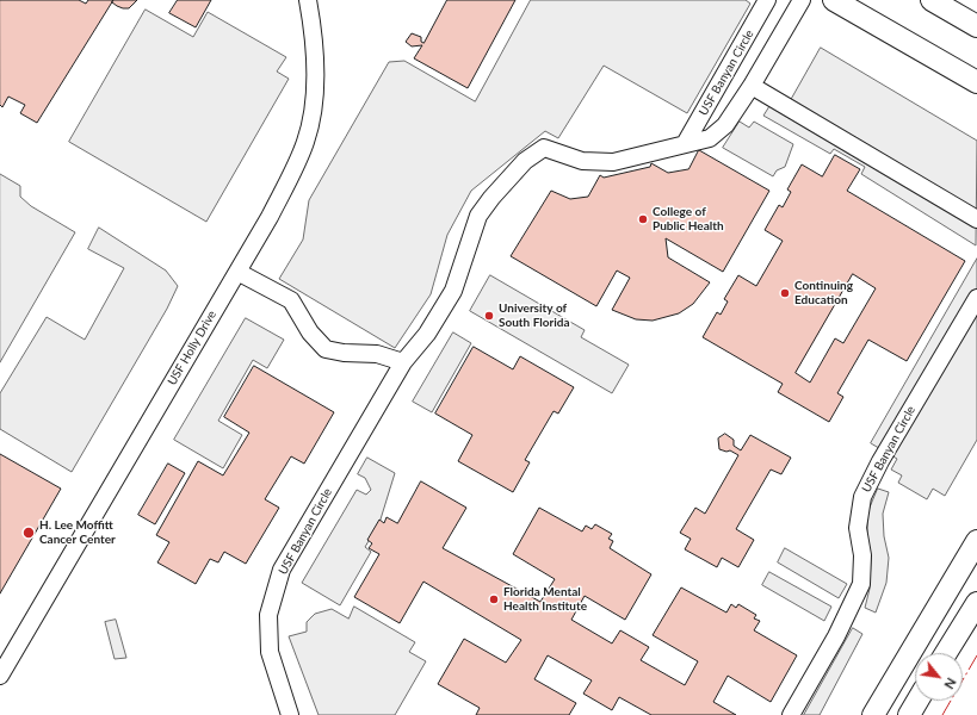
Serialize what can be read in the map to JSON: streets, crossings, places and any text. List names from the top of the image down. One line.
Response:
{"streets":{"street":["USF Banyan Circle","USF Holly Drive"]},"places":["College of Public Health","Continuing Education","University of South Florida","H. Lee Moffitt Cancer Center","Florida Mental Health Institute"],"north":"bottom right"}
